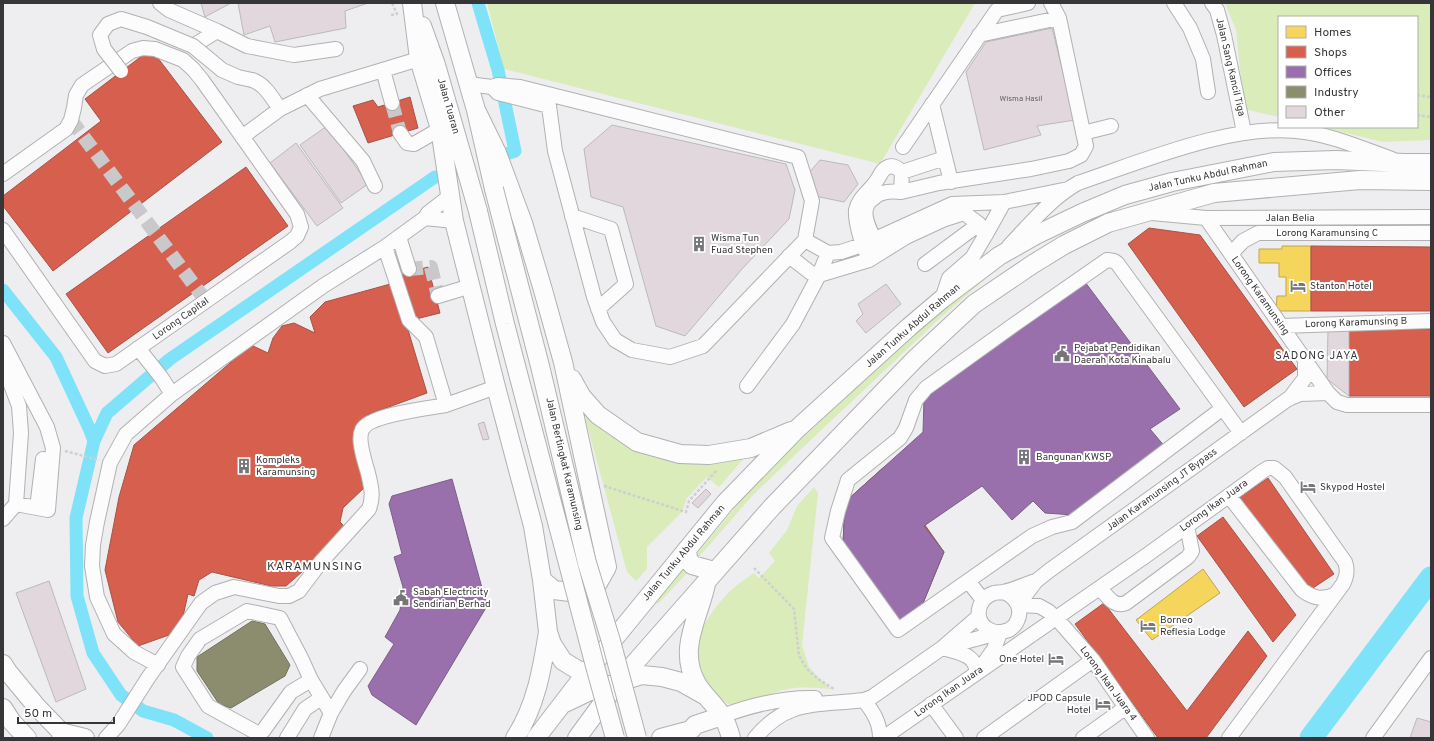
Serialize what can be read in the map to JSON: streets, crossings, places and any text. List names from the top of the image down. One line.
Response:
{"streets":{"main road":["Jalan Tuaran","Jalan Tunku Abdul Rahman","Jalan Bertingkat Karamunsing"],"street":["Jalan Sang Kancil Tiga","Jalan Belia","Lorong Karamunsing C","Lorong Karamunsing","Lorong Capital","Lorong Karamunsing B","Jalan Karamunsing JT Bypass","Lorong Ikan Juara","Lorong Ikan Juara 4"]},"crossings":[["Jalan Tuaran","Jalan Bertingkat Karamunsing"],["Jalan Tunku Abdul Rahman","Jalan Belia"],["Jalan Belia","Lorong Karamunsing"],["Lorong Karamunsing C","Lorong Karamunsing"],["Lorong Karamunsing","Lorong Karamunsing B"],["Jalan Karamunsing JT Bypass","Lorong Ikan Juara 4"],["Lorong Ikan Juara","Lorong Ikan Juara 4"]],"districts":["SADONG JAYA","KARAMUNSING"],"places":{"building":["Wisma Tun Fuad Stephen","Bangunan KWSP","Kompleks Karamunsing"],"hotel":["Stanton Hotel","Skypod Hostel","Borneo Reflesia Lodge","One Hotel","JPOD Capsule Hotel"],"public building":["Pejabat Pendidikan Daerah Kota Kinabalu","Sabah Electricity Sendirian Berhad"]},"house_numbers":["Wisma Hasil"],"legend":["Homes","Shops","Offices","Industry","Other"],"scale_bar":"50 m"}
